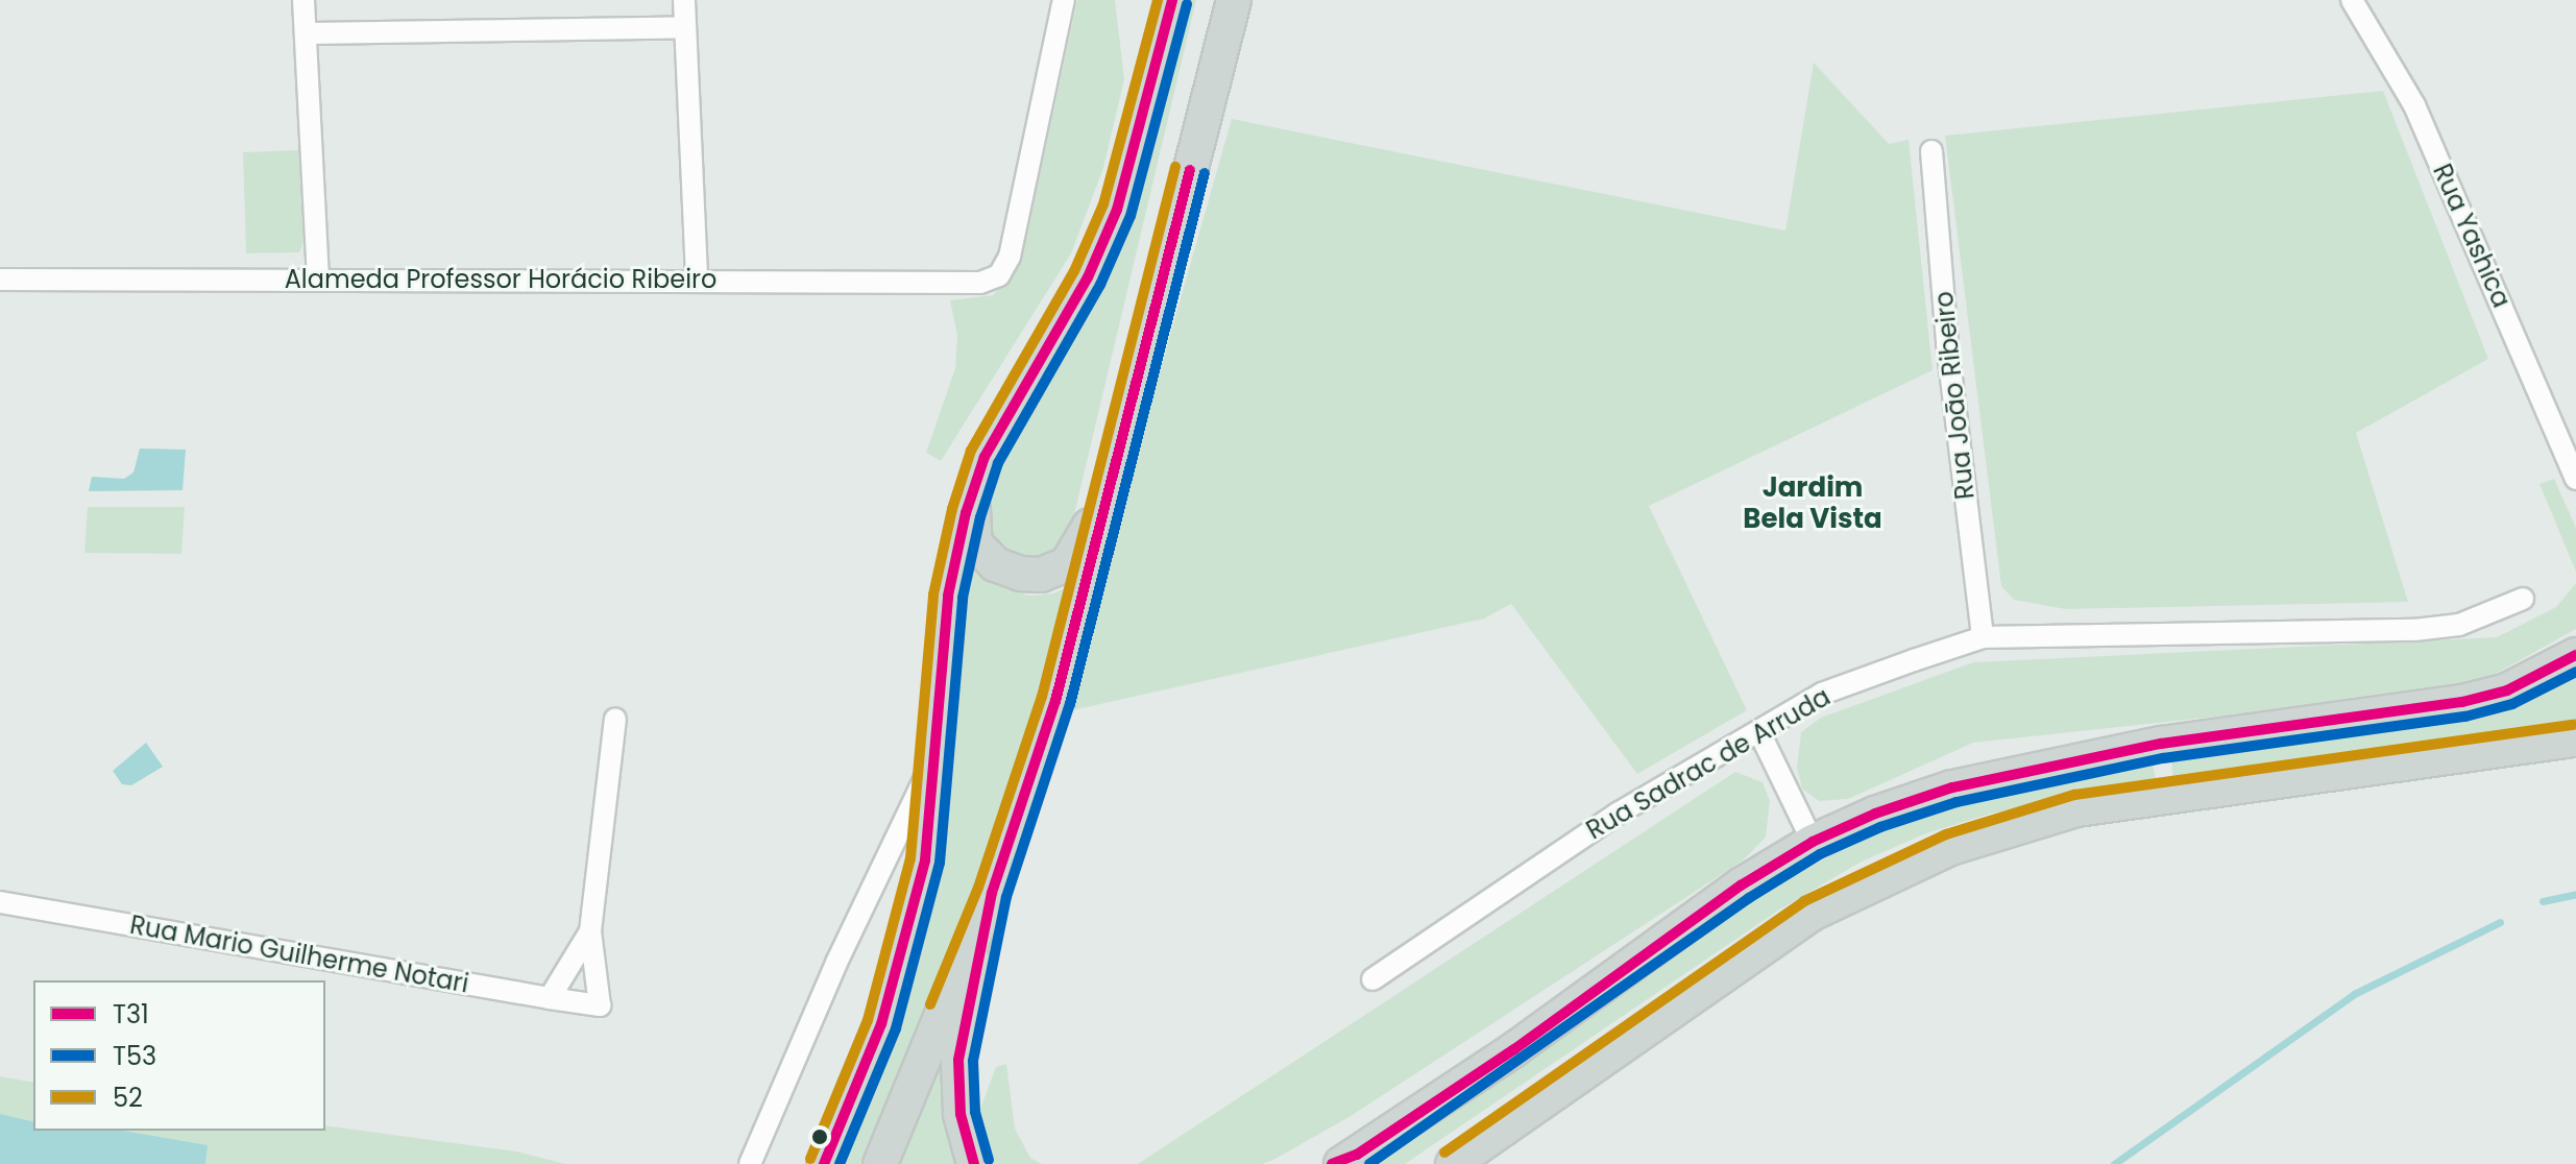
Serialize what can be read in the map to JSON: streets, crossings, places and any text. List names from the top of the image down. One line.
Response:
{"streets":{"street":["Rua Yashica","Alameda Professor Horácio Ribeiro","Rua Joāo Ribeiro","Rua Sadrac de Arruda","Rua Mario Guilherme Notari"]},"crossings":[["Rua Joāo Ribeiro","Rua Sadrac de Arruda"]],"districts":["Jardim Bela Vista"],"lines":["transit line T31","transit line 52","transit line T53"],"legend":["T31","T53","52"]}
